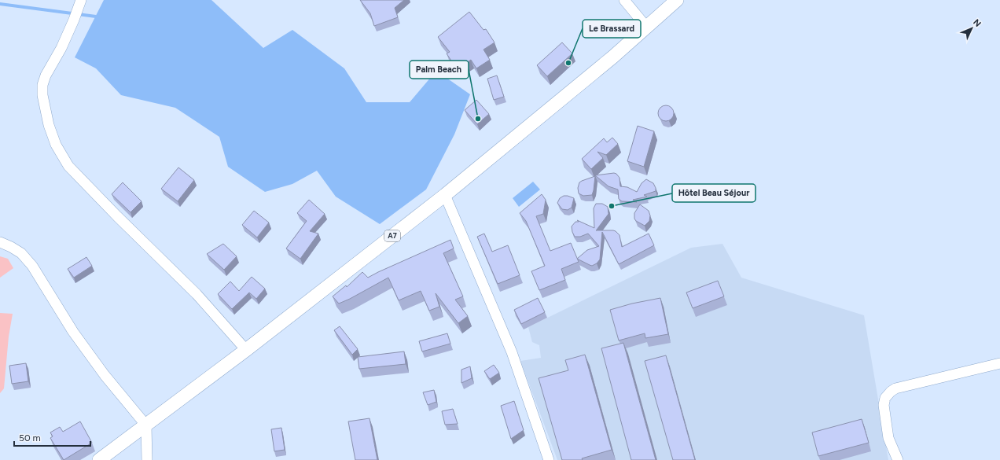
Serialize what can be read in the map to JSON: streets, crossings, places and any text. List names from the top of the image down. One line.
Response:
{"streets":{"main road":["A7"]},"places":["Le Brassard","Palm Beach","Hôtel Beau Séjour"],"scale_bar":"50 m","north":"top right"}
